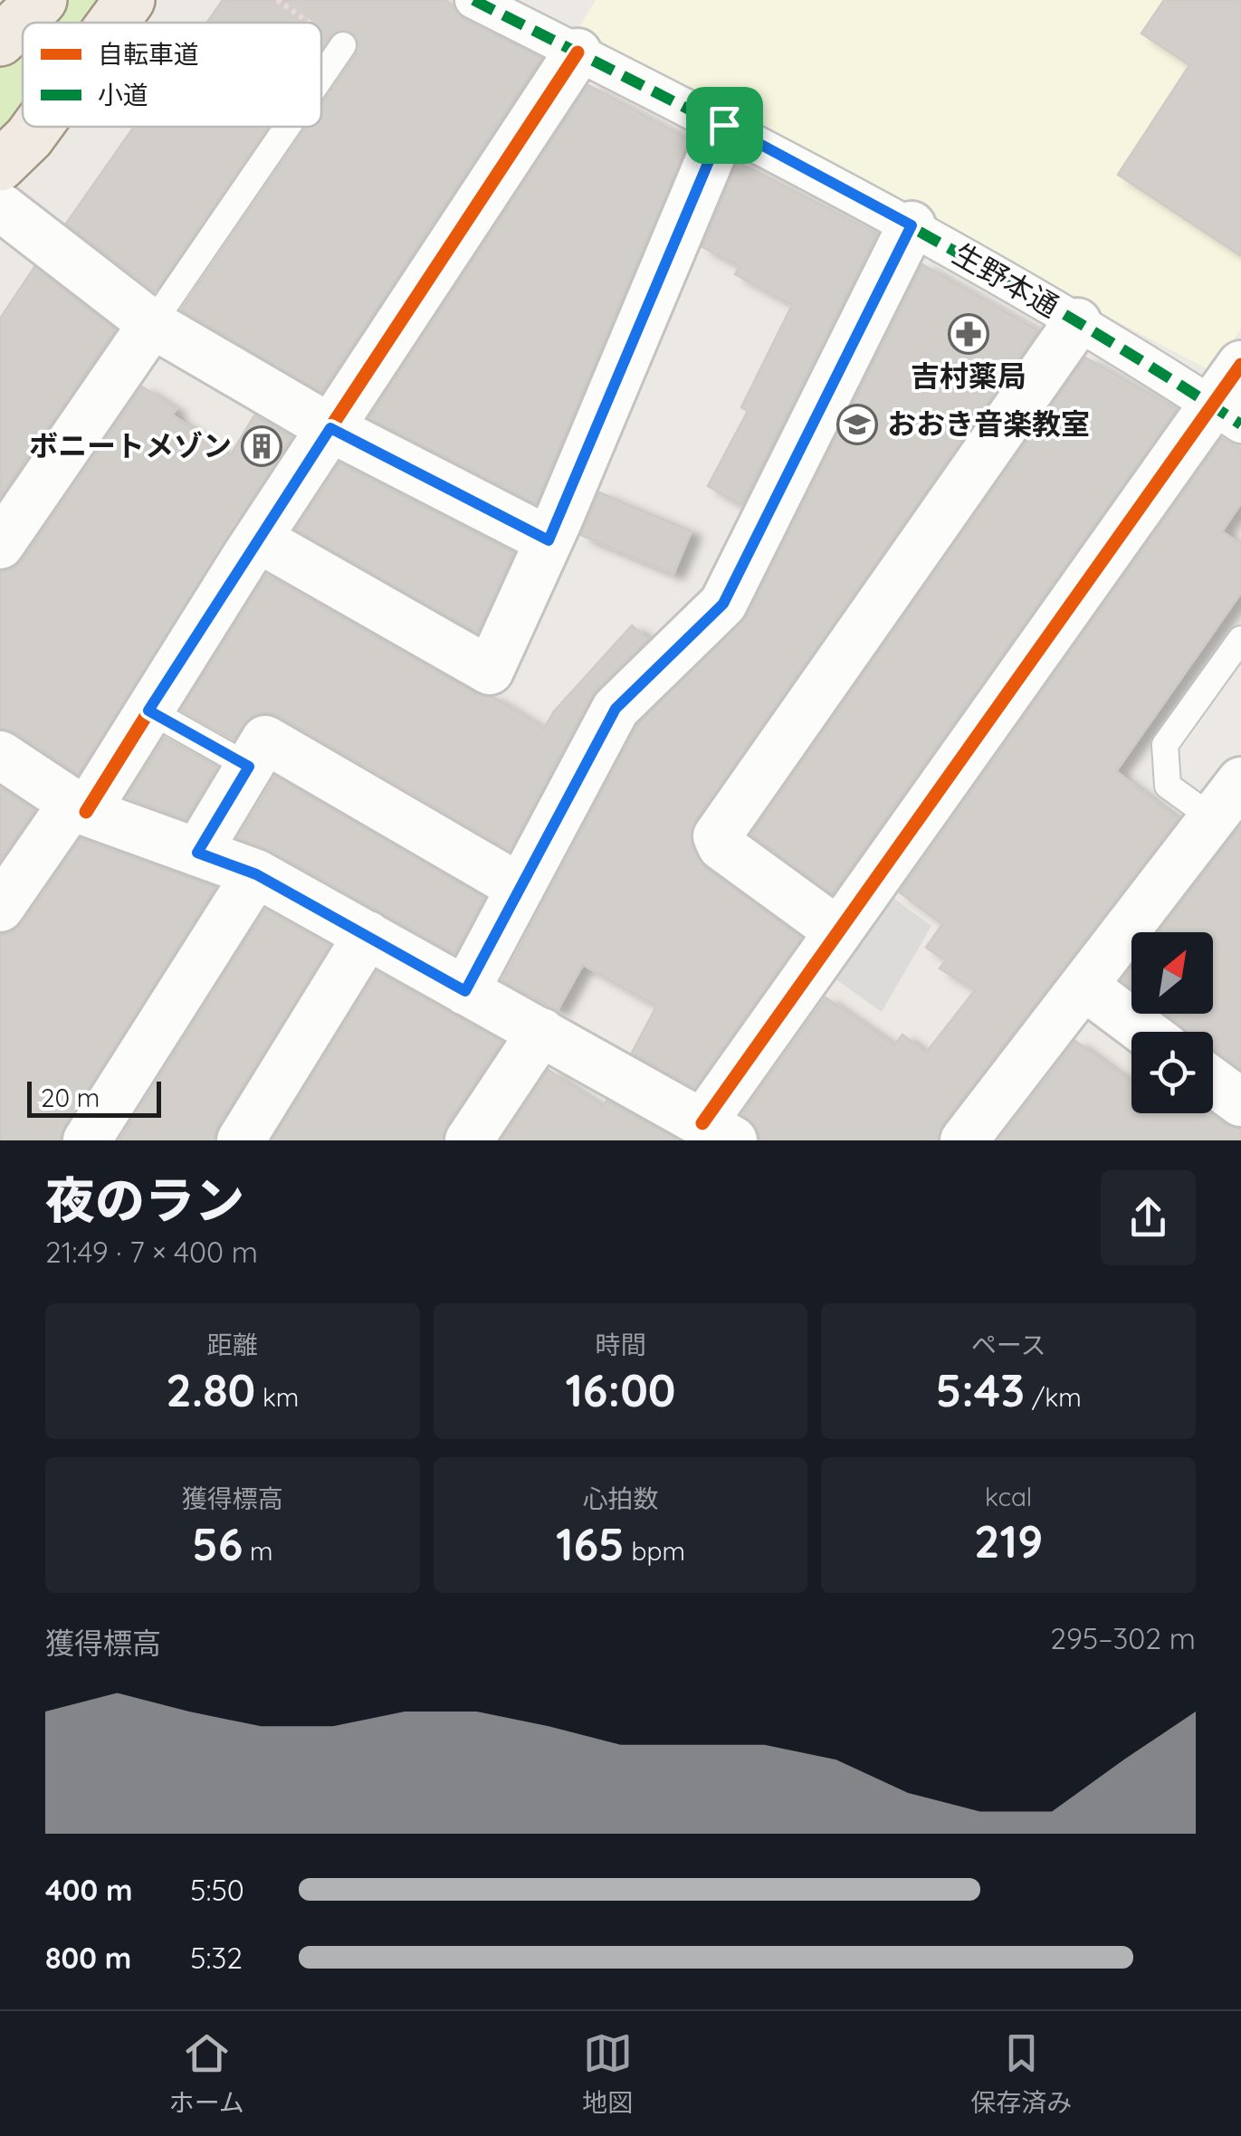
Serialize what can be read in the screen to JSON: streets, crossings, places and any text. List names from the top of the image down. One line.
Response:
{"streets":{"street":["生野本通"]},"places":{"pharmacy":["吉村薬局"],"school or university":["おおき音楽教室"],"building":["ボニートメゾン"]},"legend":["自転車道","小道"],"scale_bar":"20 m","north":"top right","page":{"scale":"20 m","heading":["夜のラン","21:49 · 7 × 400 m"],"stats":[["距離","2.80 km"],["時間","16:00"],["ペース","5:43 /km"],["獲得標高","56 m"],["心拍数","165 bpm"],["kcal","219"]],"chart":["獲得標高","295–302 m"],"list":[{"name":"400 m","note":"5:50"},{"name":"800 m","note":"5:32"}],"tabs":["ホーム","地図","保存済み"]}}
